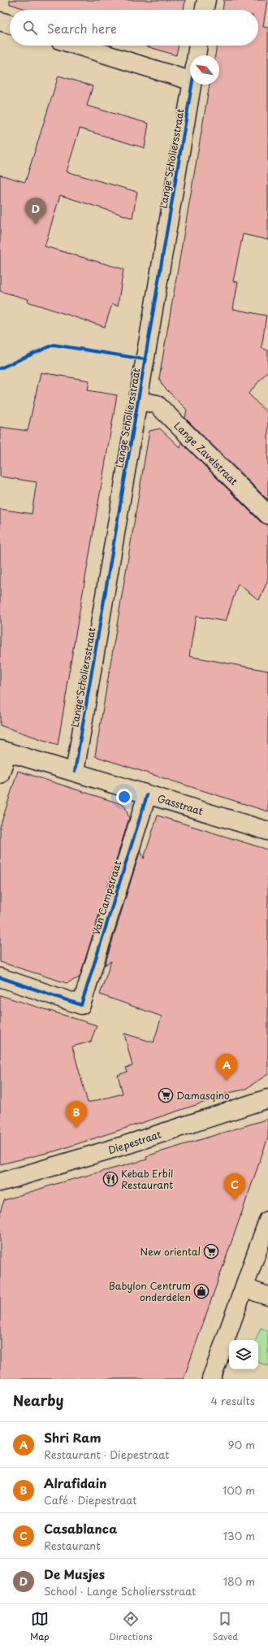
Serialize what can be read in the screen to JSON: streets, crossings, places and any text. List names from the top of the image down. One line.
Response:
{"streets":{"street":["Lange Scholiersstraat","Lange Zavelstraat","Gasstraat","Van Campstraat","Diepestraat"]},"crossings":[["Lange Scholiersstraat","Lange Zavelstraat"],["Lange Scholiersstraat","Gasstraat"],["Gasstraat","Van Campstraat"]],"places":{"supermarket":["Damasqino","New oriental"],"restaurant":["Kebab Erbil Restaurant"],"shop":["Babylon Centrum onderdelen"]},"north":"top left","page":{"search":"Search here","pins":["D","A","B","C"],"heading":["Nearby","4 results"],"list":[{"mark":"A","name":"Shri Ram","note":"Restaurant · Diepestraat","value":"90 m"},{"mark":"B","name":"Alrafidain","note":"Café · Diepestraat","value":"100 m"},{"mark":"C","name":"Casablanca","note":"Restaurant","value":"130 m"},{"mark":"D","name":"De Musjes","note":"School · Lange Scholiersstraat","value":"180 m"}],"nav":["Map","Directions","Saved"]}}
